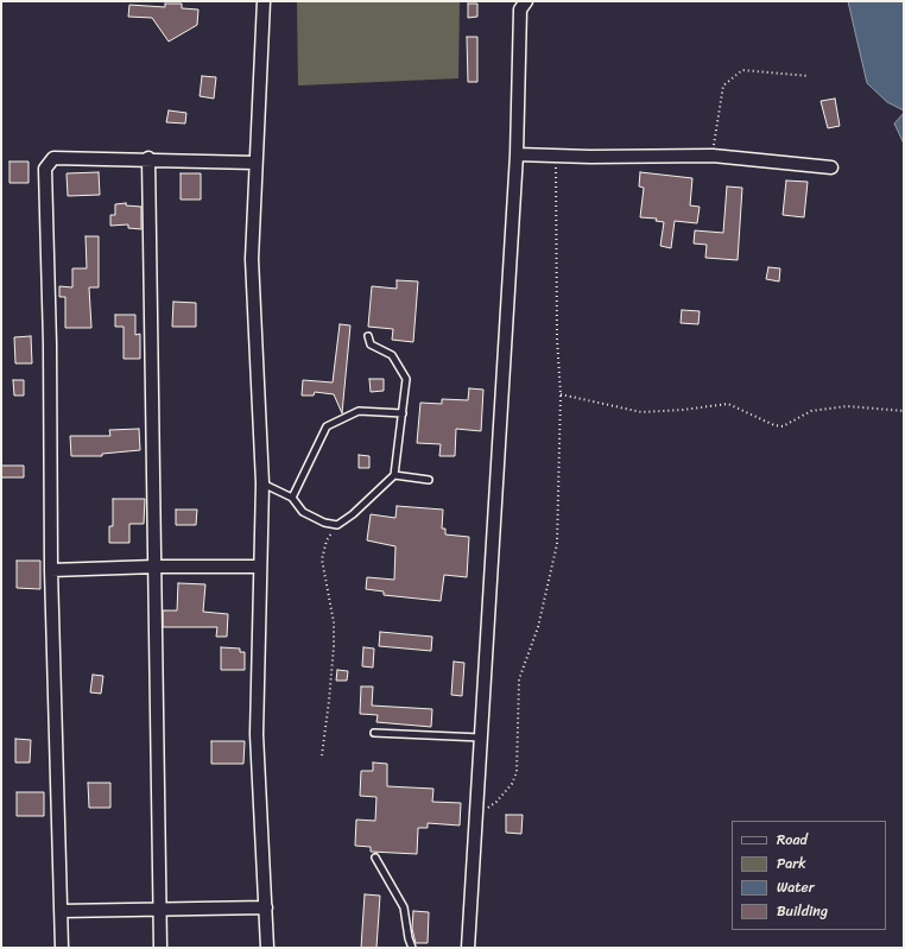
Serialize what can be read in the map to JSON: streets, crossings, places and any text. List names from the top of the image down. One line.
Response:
{"legend":["Road","Park","Water","Building"]}
